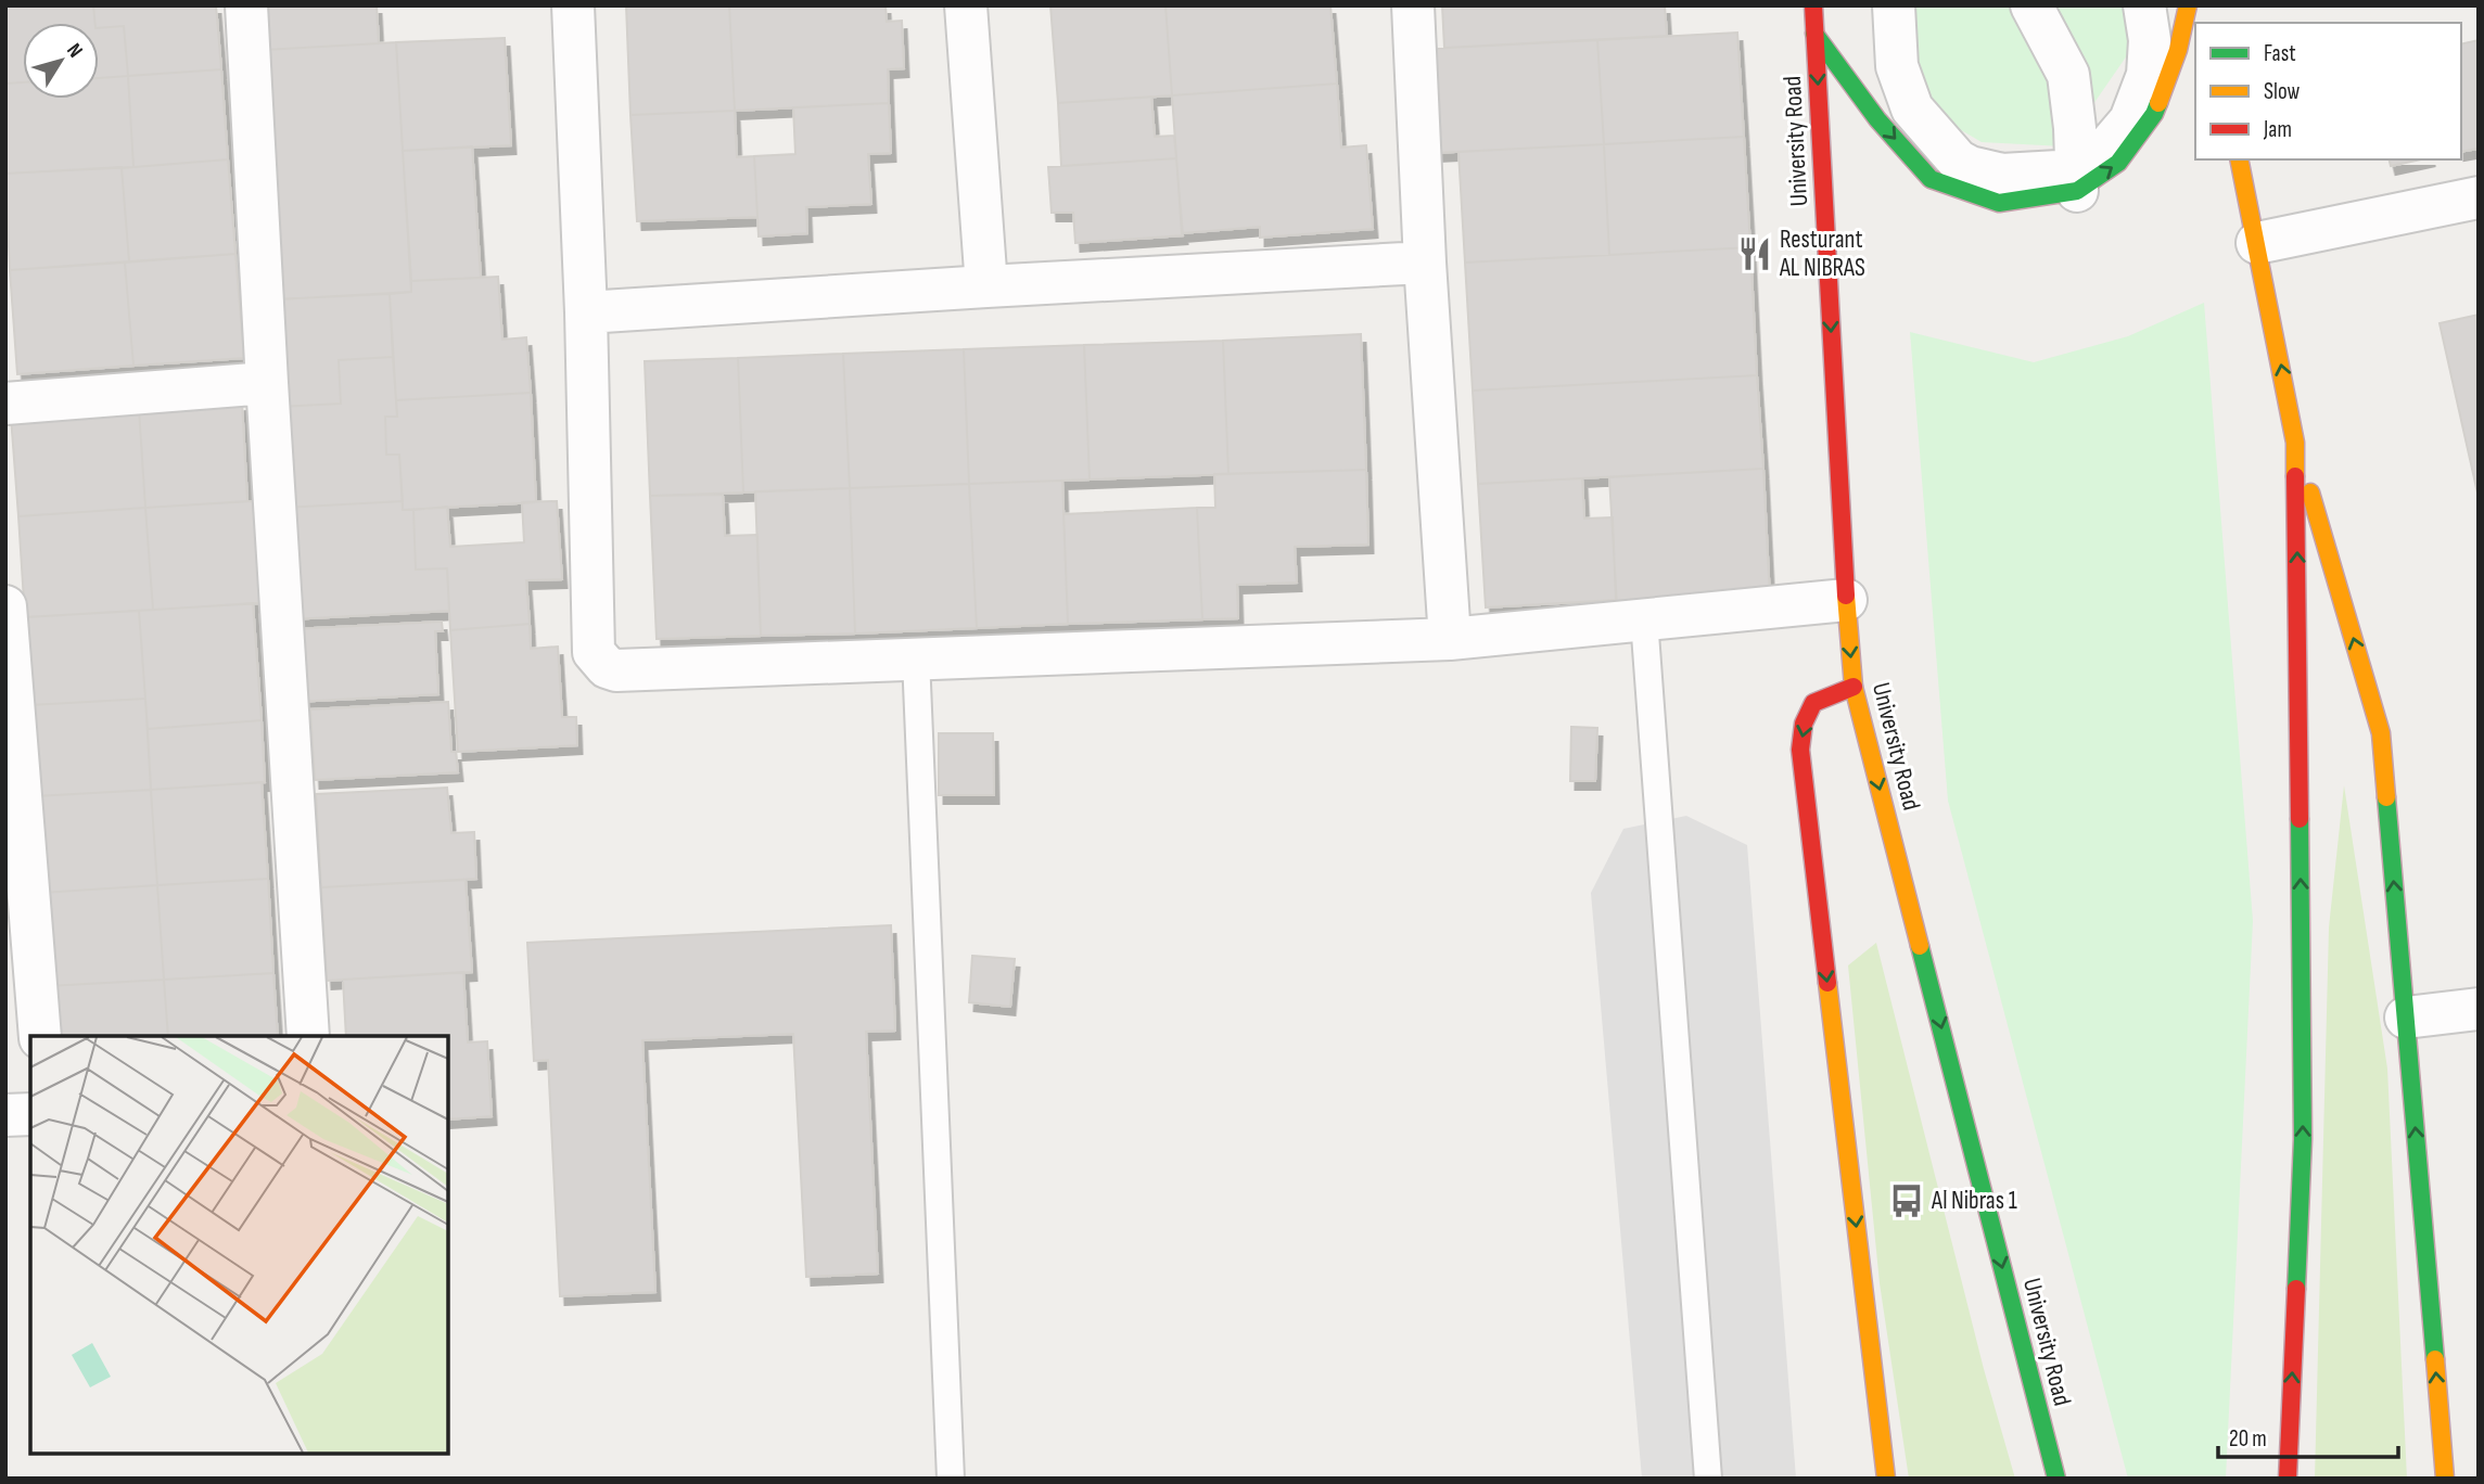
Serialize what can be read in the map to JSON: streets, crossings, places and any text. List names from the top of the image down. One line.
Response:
{"streets":{"highway":["University Road"]},"places":{"restaurant":["Resturant AL NIBRAS"],"bus stop":["Al Nibras 1"]},"legend":["Fast","Slow","Jam"],"scale_bar":"20 m","north":"top right"}
